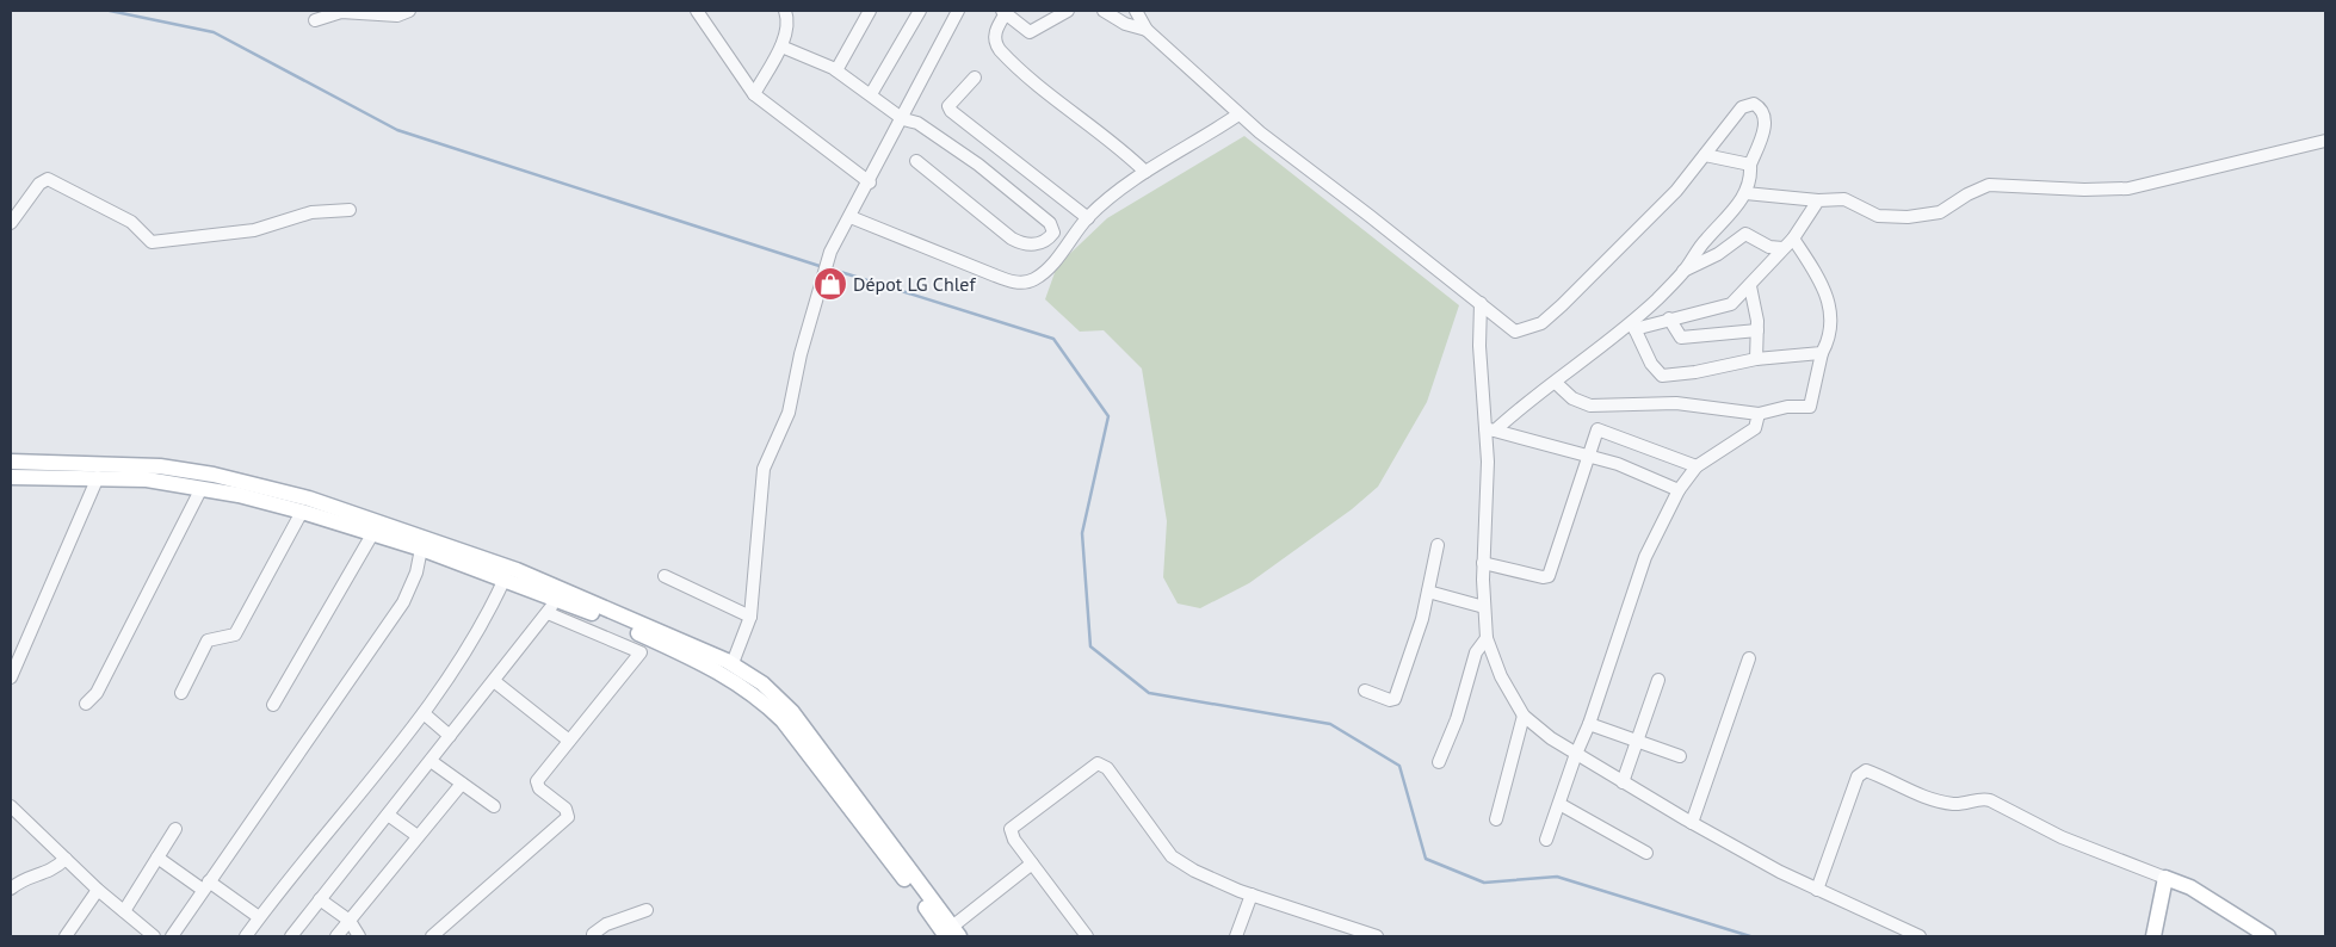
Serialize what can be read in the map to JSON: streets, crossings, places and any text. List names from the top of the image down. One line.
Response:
{"places":{"shop":["Dépot LG Chlef"]}}
